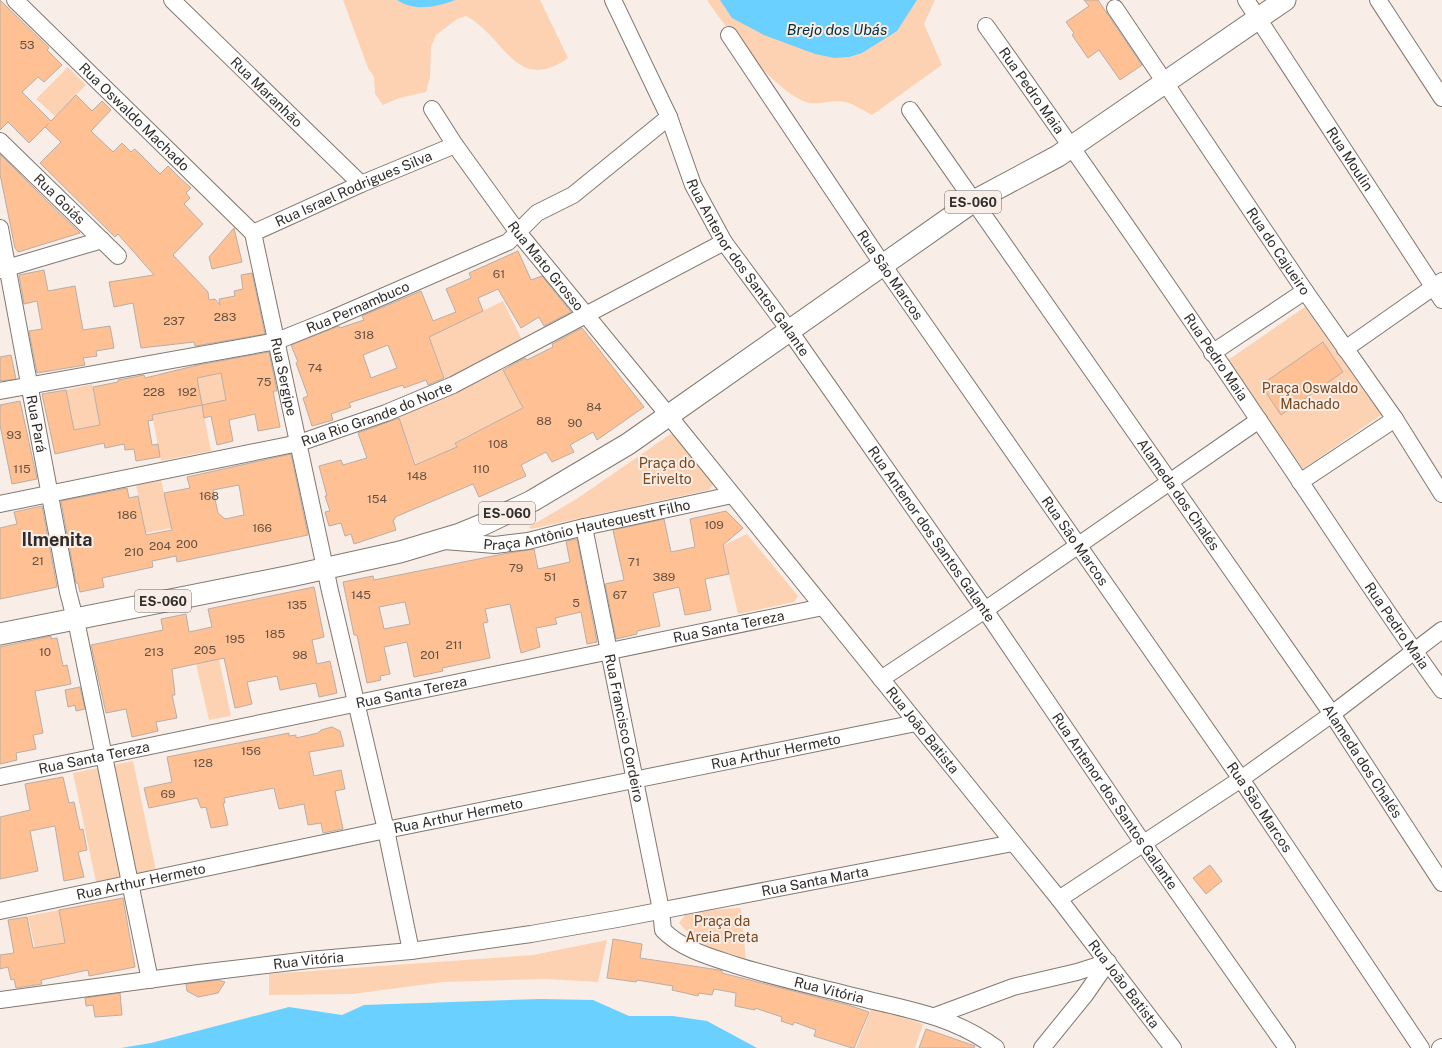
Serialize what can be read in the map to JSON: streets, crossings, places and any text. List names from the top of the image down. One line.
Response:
{"streets":{"main road":["ES-060"],"street":["Rua Pedro Maia","Rua Maranhão","Rua Oswaldo Machado","Rua Moulin","Rua Israel Rodrigues Silva","Rua Goiás","Rua do Cajueiro","Rua Mato Grosso","Rua Antenor dos Santos Galante","Rua São Marcos","Rua Pernambuco","Rua Sergipe","Rua Rio Grande do Norte","Rua Pará","Alameda dos Chalés","Praça Antônio Hautequestt Filho","Rua Santa Tereza","Rua Francisco Cordeiro","Rua João Batista","Rua Arthur Hermeto","Rua Santa Marta","Rua Vitória"]},"crossings":[["Rua Pedro Maia","ES-060"],["Rua Maranhão","Rua Israel Rodrigues Silva"],["Rua Oswaldo Machado","Rua Israel Rodrigues Silva"],["Rua Oswaldo Machado","Rua Sergipe"],["Rua Moulin","ES-060"],["Rua Israel Rodrigues Silva","Rua Mato Grosso"],["Rua Israel Rodrigues Silva","Rua Sergipe"],["ES-060","Rua do Cajueiro"],["ES-060","Rua Mato Grosso"],["ES-060","Rua Antenor dos Santos Galante"],["ES-060","Rua São Marcos"],["ES-060","Rua Sergipe"],["ES-060","Rua Pará"],["ES-060","Alameda dos Chalés"],["ES-060","Praça Antônio Hautequestt Filho"],["ES-060","Rua João Batista"],["Rua Mato Grosso","Rua Pernambuco"],["Rua Mato Grosso","Rua Rio Grande do Norte"],["Rua Mato Grosso","Rua João Batista"],["Rua Antenor dos Santos Galante","Rua Pernambuco"],["Rua Antenor dos Santos Galante","Rua Rio Grande do Norte"],["Rua Pernambuco","Rua Sergipe"],["Rua Pernambuco","Rua Pará"],["Rua Sergipe","Rua Rio Grande do Norte"],["Rua Sergipe","Rua Santa Tereza"],["Rua Sergipe","Rua Arthur Hermeto"],["Rua Sergipe","Rua Vitória"],["Rua Rio Grande do Norte","Rua Pará"],["Rua Pará","Rua Santa Tereza"],["Rua Pará","Rua Arthur Hermeto"],["Rua Pará","Rua Vitória"],["Praça Antônio Hautequestt Filho","Rua Francisco Cordeiro"],["Praça Antônio Hautequestt Filho","Rua João Batista"],["Rua Santa Tereza","Rua Francisco Cordeiro"],["Rua Santa Tereza","Rua João Batista"],["Rua Francisco Cordeiro","Rua Arthur Hermeto"],["Rua Francisco Cordeiro","Rua Santa Marta"],["Rua Francisco Cordeiro","Rua Vitória"],["Rua João Batista","Rua Arthur Hermeto"],["Rua João Batista","Rua Santa Marta"],["Rua Santa Marta","Rua Vitória"]],"districts":["Ilmenita"],"water":["Brejo dos Ubás"],"parks":["Praça Oswaldo Machado","Praça do Erivelto","Praça da Areia Preta"],"house_numbers":["53","61","283","237","318","74","75","228","192","84","88","90","93","108","115","110","148","168","154","186","109","166","200","204","210","21","71","79","51","389","145","67","5","135","185","195","211","205","10","213","98","201","156","128","69"]}
